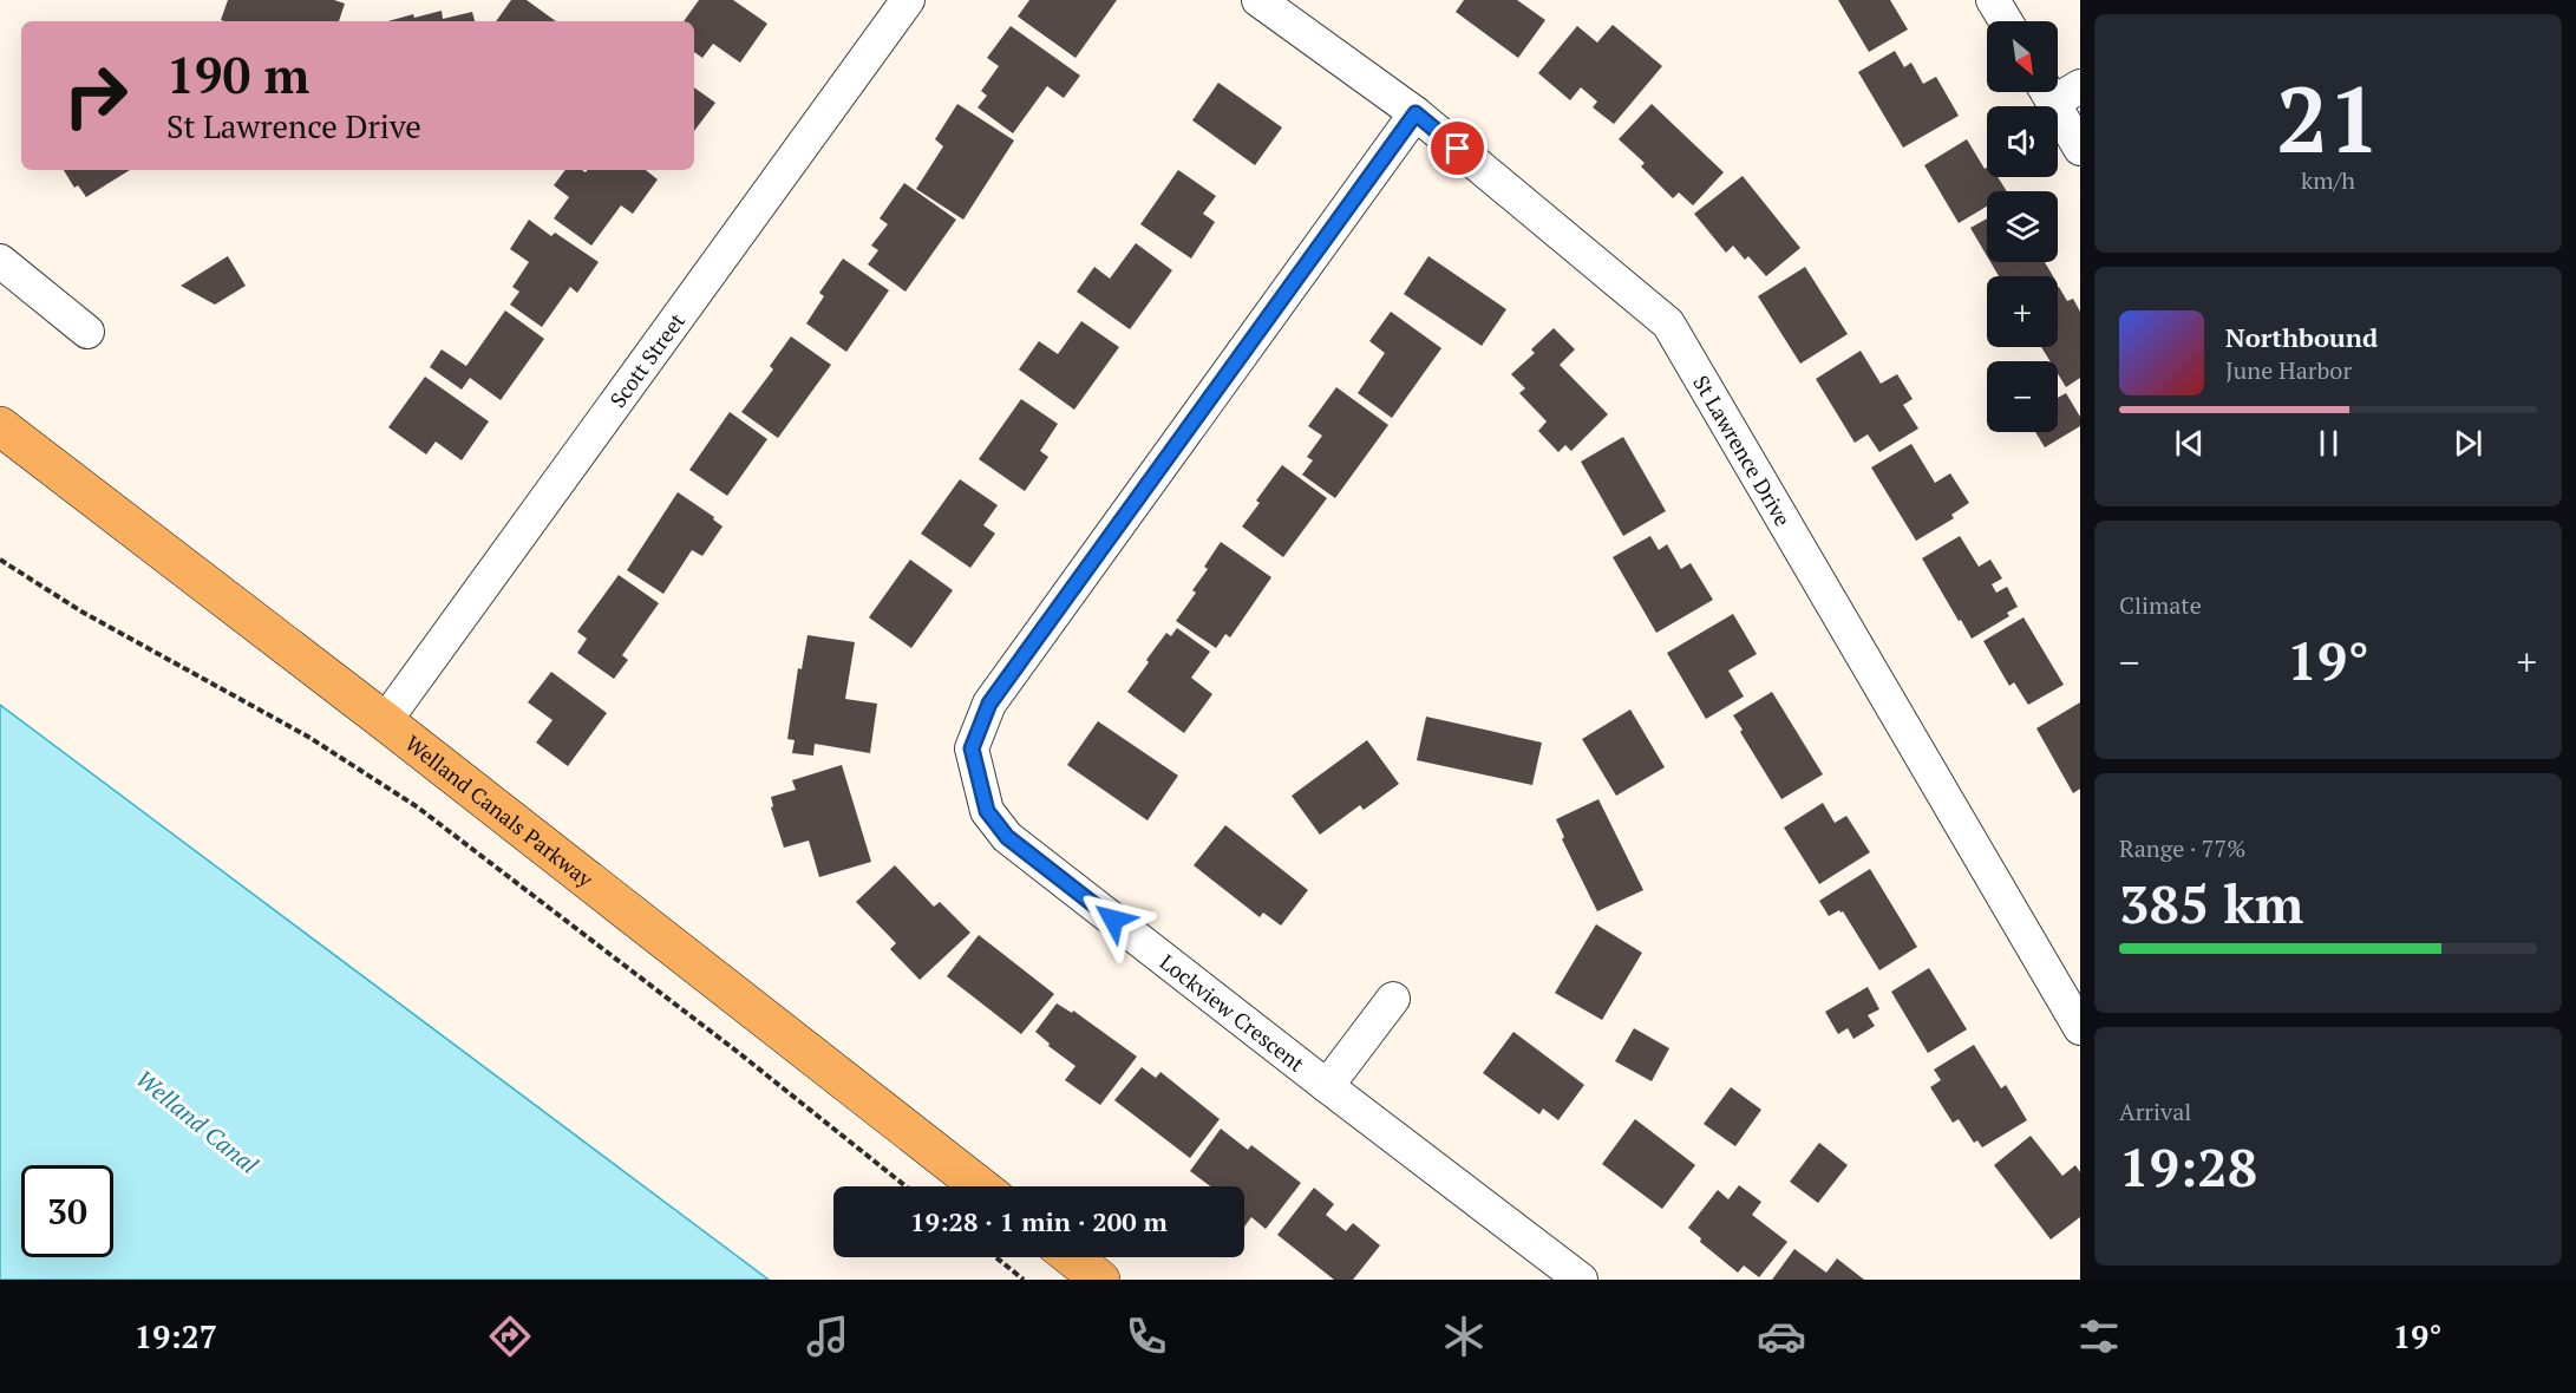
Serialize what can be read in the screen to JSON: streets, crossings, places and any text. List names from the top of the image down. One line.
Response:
{"streets":{"main road":["Welland Canals Parkway"],"street":["Scott Street","St Lawrence Drive","Lockview Crescent"]},"crossings":[["Scott Street","Welland Canals Parkway"],["St Lawrence Drive","Lockview Crescent"]],"water":["Welland Canal"],"north":"bottom right","page":{"tile":[["21","km/h"],"Climate",["Range · 77%","385 km"],["Arrival","19:28"]],"map_buttons":["+","−"],"turn":["190 m","St Lawrence Drive"],"song":["Northbound","June Harbor"],"heat":["−","19°","+"],"limit":"30","trip":"19:28 · 1 min · 200 m","tabs":["19:27","19°"]}}
